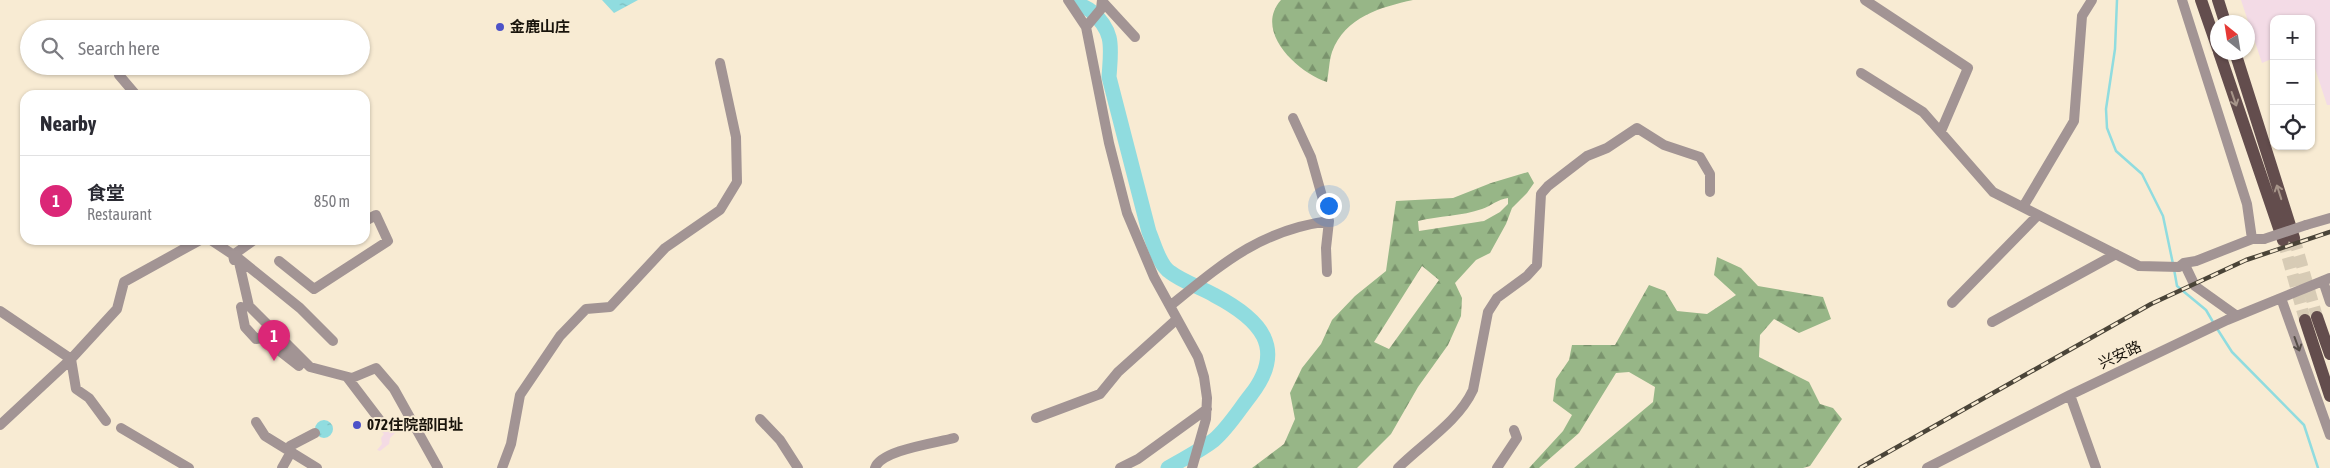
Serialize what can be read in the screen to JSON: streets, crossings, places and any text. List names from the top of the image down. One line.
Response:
{"streets":{"street":["兴安路"]},"places":["金鹿山庄","072住院部旧址"],"north":"top left","page":{"map_buttons":["+","−"],"search":"Search here","heading":"Nearby","list":[{"mark":"1","name":"食堂","note":"Restaurant","value":"850 m"}],"pins":"1"}}
